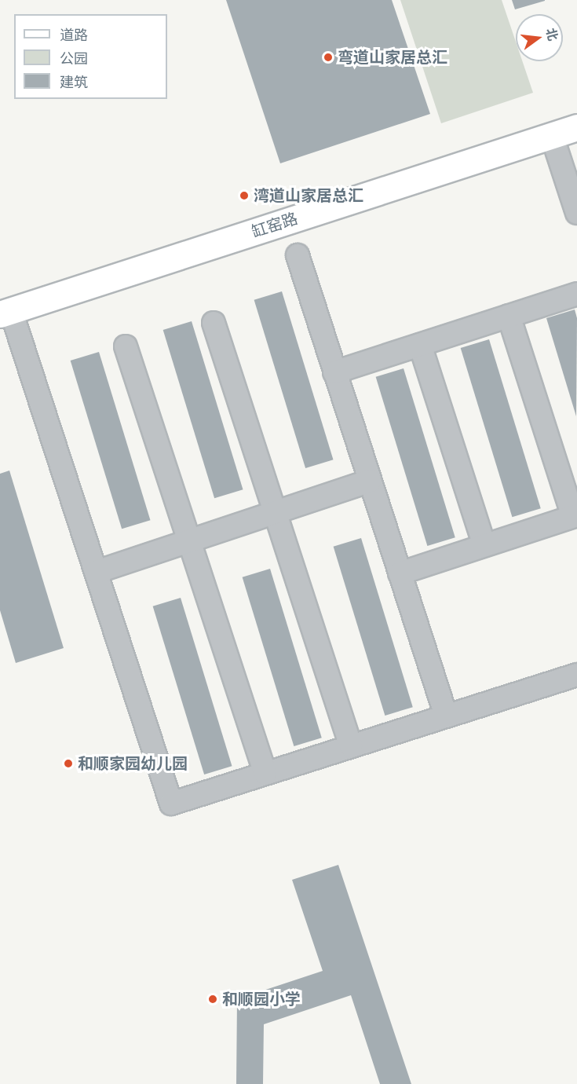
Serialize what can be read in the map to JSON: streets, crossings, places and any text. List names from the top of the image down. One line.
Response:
{"streets":{"main road":["缸窑路"]},"places":["弯道山家居总汇","湾道山家居总汇","和顺家园幼儿园","和顺园小学"],"legend":["道路","公园","建筑"],"north":"right"}
